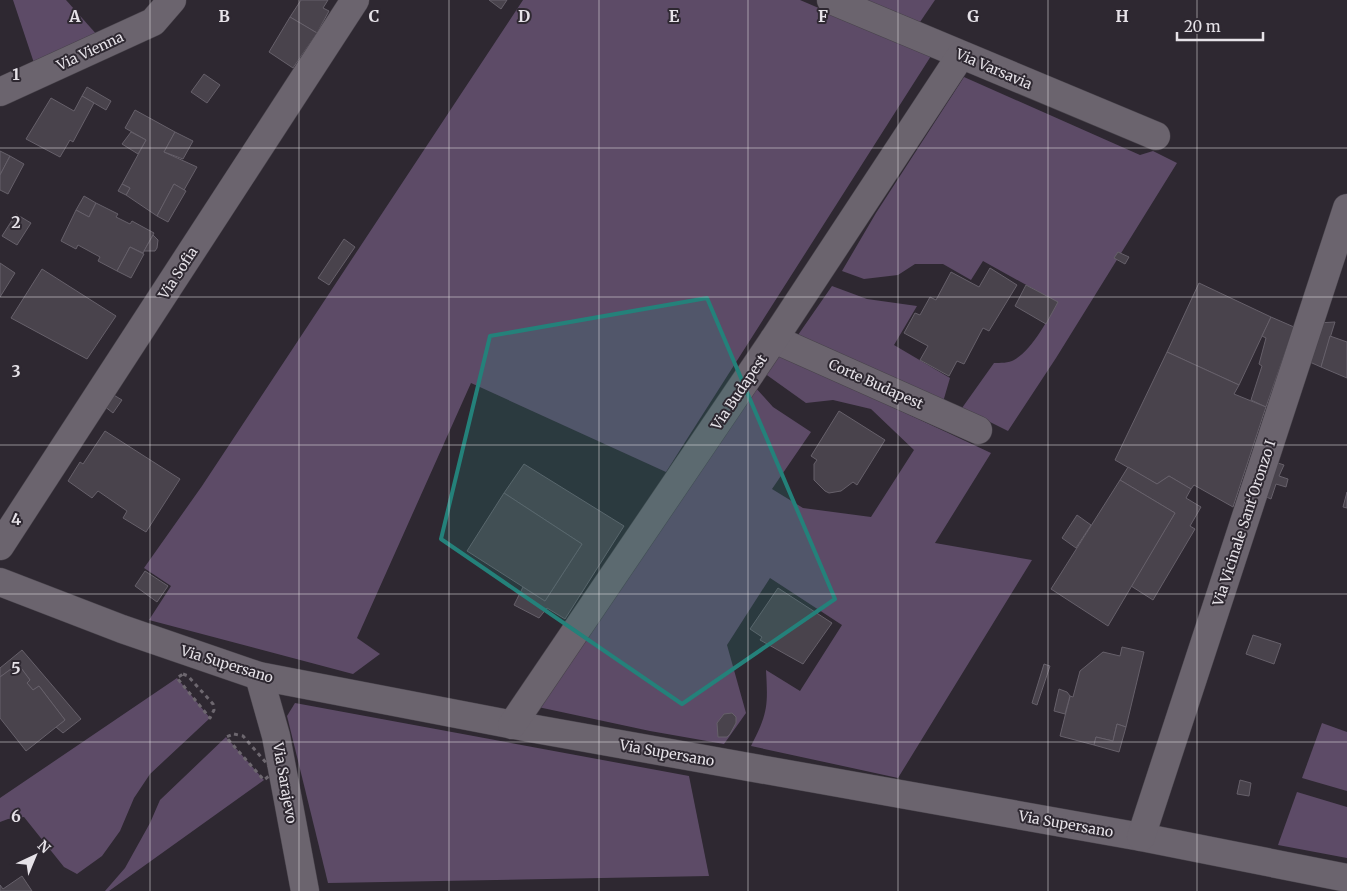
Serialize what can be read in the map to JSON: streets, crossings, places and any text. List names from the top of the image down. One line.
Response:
{"streets":{"street":["Via Vienna","Via Varsavia","Via Sofia","Corte Budapest","Via Budapest","Via Vicinale Sant'Oronzo I","Via Supersano","Via Sarajevo"]},"crossings":[["Via Varsavia","Via Budapest"],["Corte Budapest","Via Budapest"],["Via Budapest","Via Supersano"],["Via Vicinale Sant'Oronzo I","Via Supersano"],["Via Supersano","Via Sarajevo"]],"scale_bar":"20 m","north":"top right","grid":{"columns":["A","B","C","D","E","F","G","H"],"rows":["1","2","3","4","5","6"]}}
